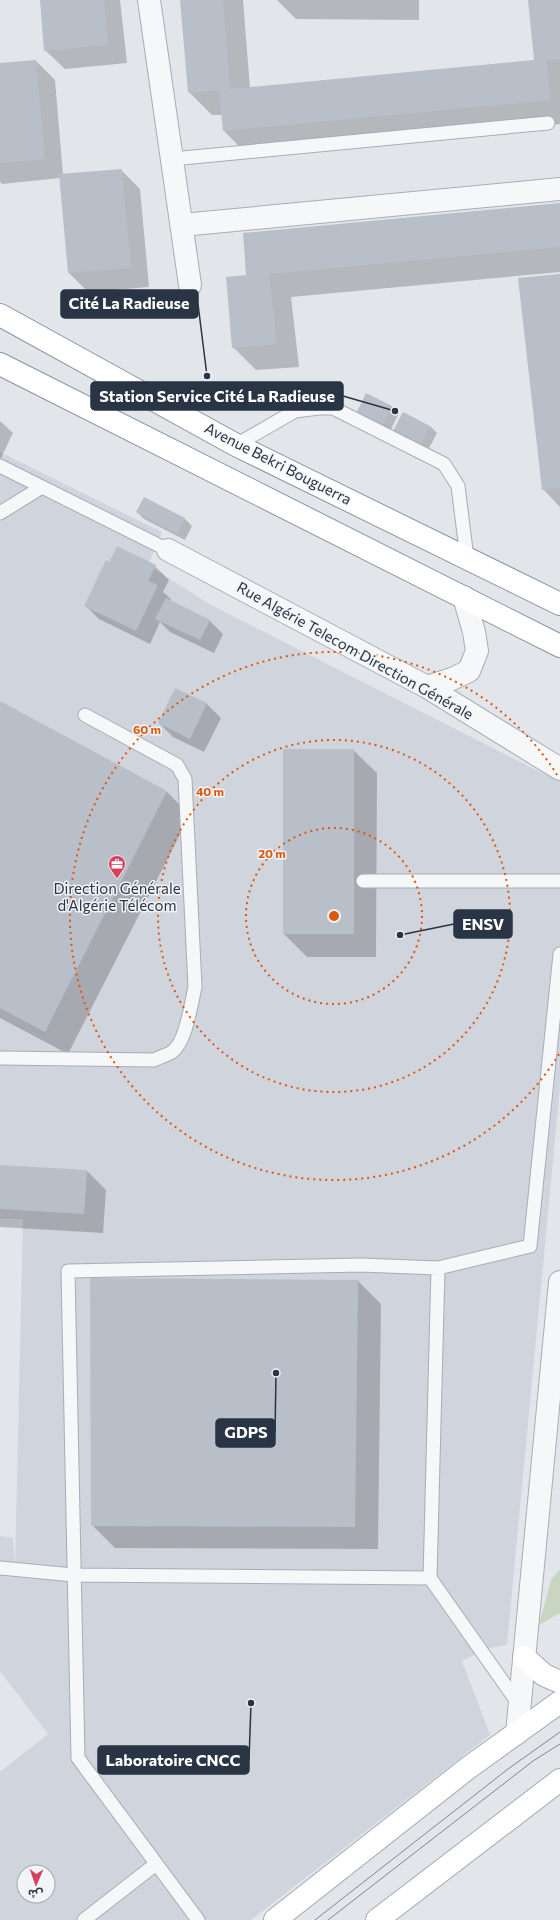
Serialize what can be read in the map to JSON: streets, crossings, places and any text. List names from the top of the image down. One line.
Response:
{"streets":{"main road":["Avenue Bekri Bouguerra"],"street":["Rue Algérie Telecom Direction Générale"]},"places":{"other":["Cité La Radieuse","Station Service Cité La Radieuse","ENSV","GDPS","Laboratoire CNCC"],"office":["Direction Générale d'Algérie Télécom"]},"north":"bottom","rings":["60 m","40 m","20 m"]}
